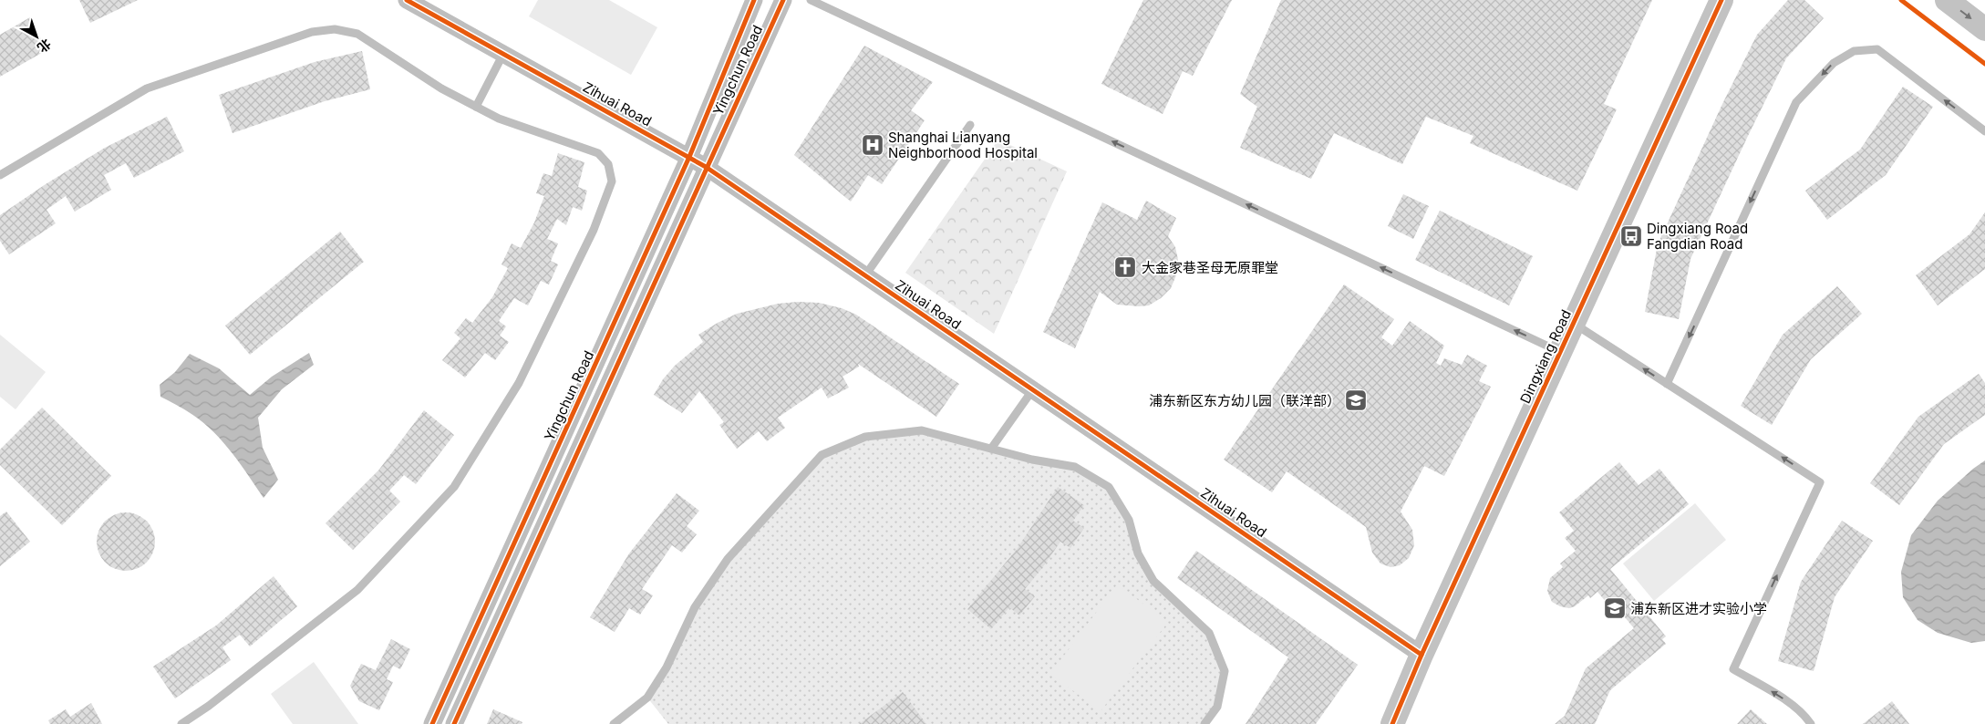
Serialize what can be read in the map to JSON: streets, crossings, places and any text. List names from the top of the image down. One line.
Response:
{"streets":{"street":["Yingchun Road","Zihuai Road","Dingxiang Road"]},"crossings":[["Yingchun Road","Zihuai Road"],["Zihuai Road","Dingxiang Road"]],"places":{"hospital":["Shanghai Lianyang Neighborhood Hospital"],"bus stop":["Dingxiang Road Fangdian Road"],"church":["大金家巷圣母无原罪堂"],"school or university":["浦东新区东方幼儿园（联洋部）","浦东新区进才实验小学"]},"north":"bottom right"}
